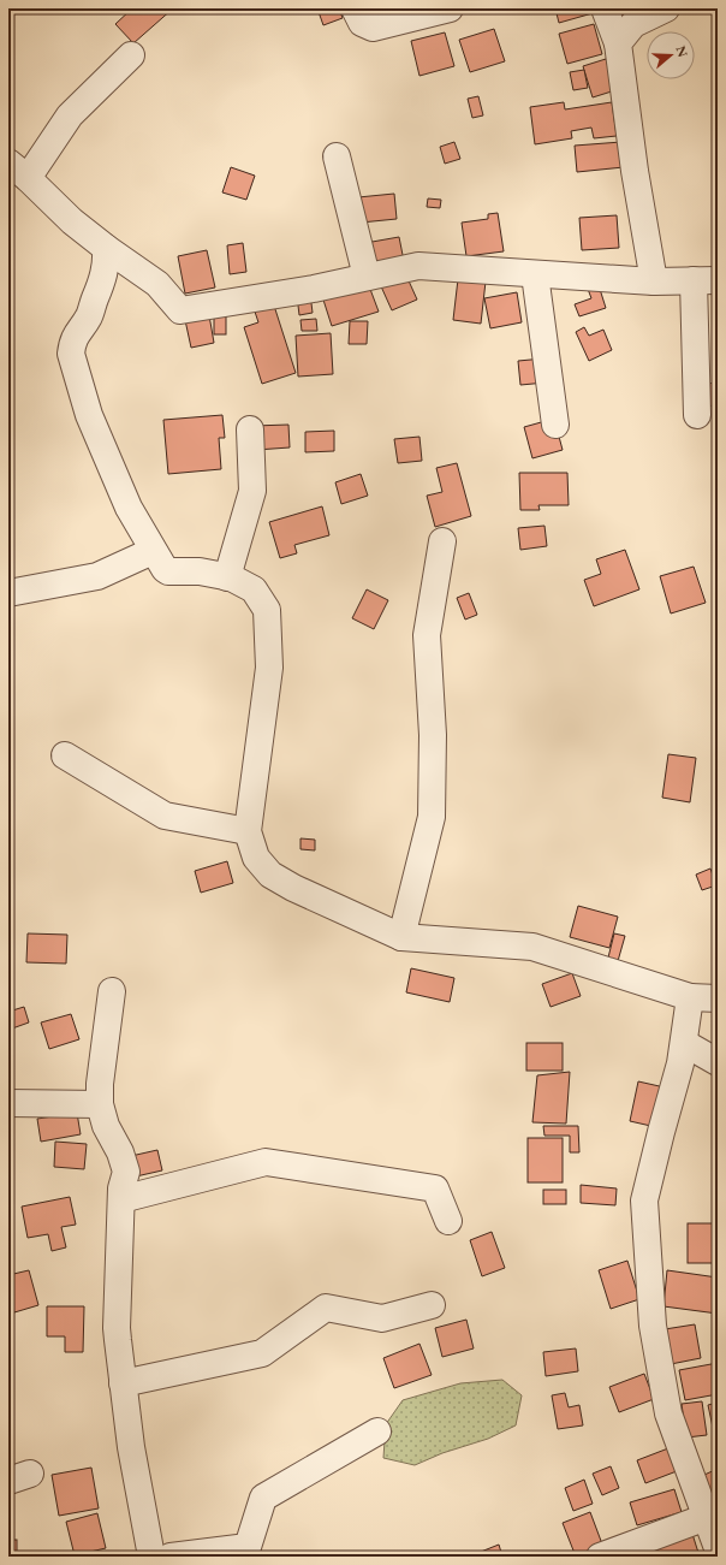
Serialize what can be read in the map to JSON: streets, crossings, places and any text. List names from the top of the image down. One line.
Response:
{"north":"right"}
